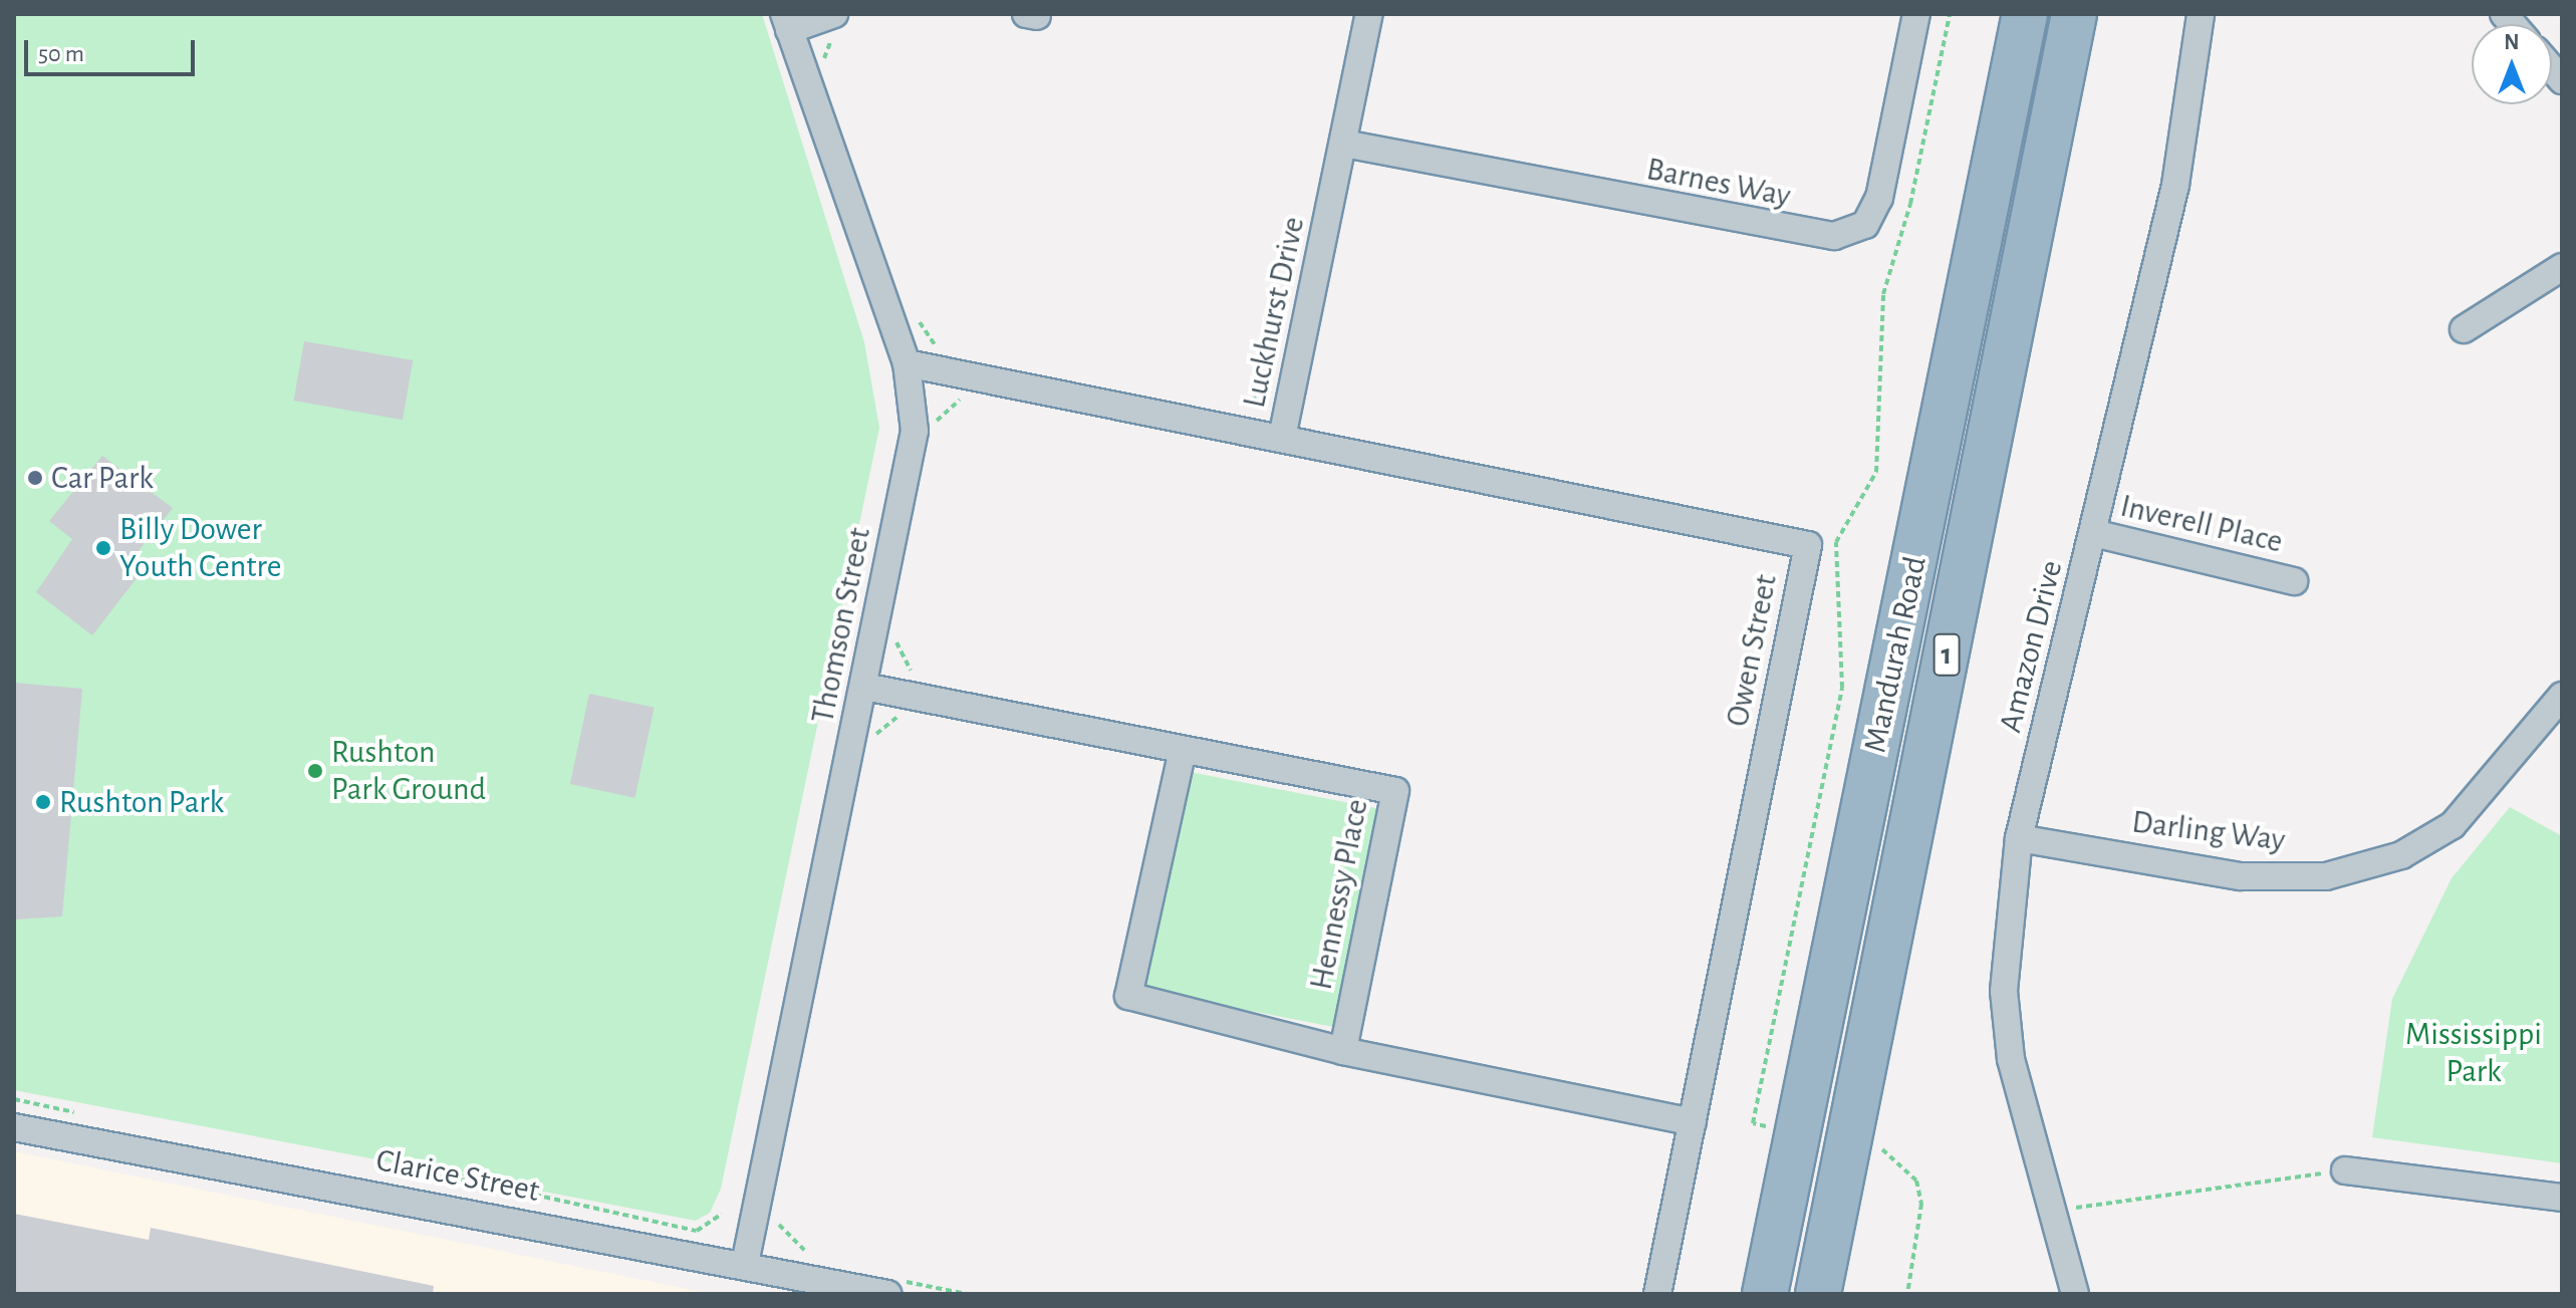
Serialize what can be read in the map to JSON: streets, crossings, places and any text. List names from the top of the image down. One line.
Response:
{"streets":{"highway":["Mandurah Road","1"],"street":["Barnes Way","Luckhurst Drive","Inverell Place","Thomson Street","Amazon Drive","Owen Street","Darling Way","Hennessy Place","Clarice Street"]},"crossings":[["Barnes Way","Luckhurst Drive"],["Luckhurst Drive","Thomson Street"],["Luckhurst Drive","Owen Street"],["Inverell Place","Amazon Drive"],["Thomson Street","Hennessy Place"],["Thomson Street","Clarice Street"],["Amazon Drive","Darling Way"]],"parks":["Mississippi Park"],"places":["Car Park","Billy Dower Youth Centre","Rushton Park Ground","Rushton Park"],"scale_bar":"50 m","north":"top"}
